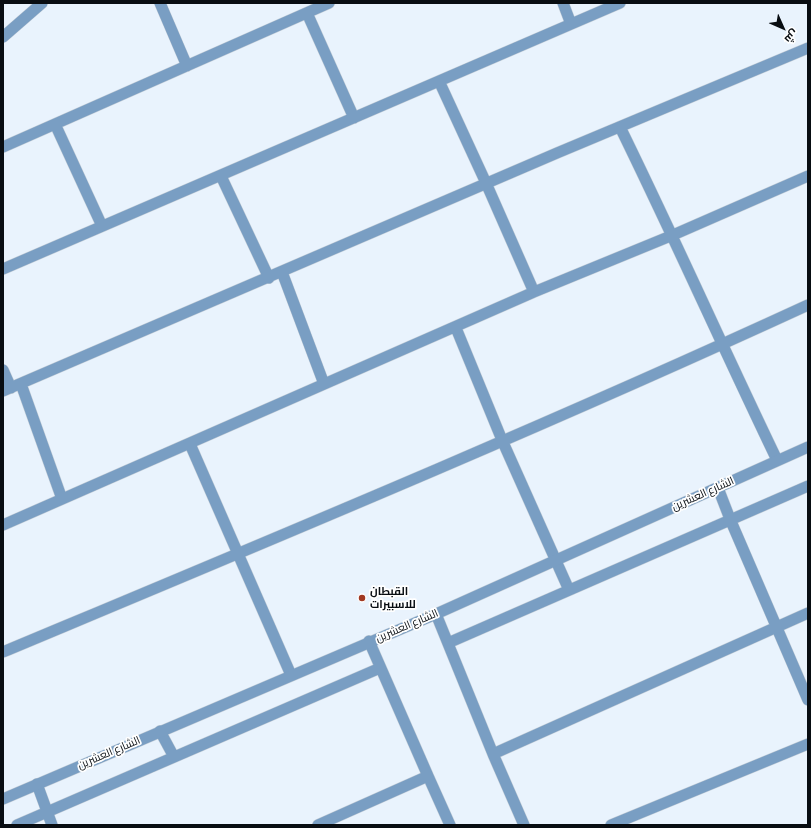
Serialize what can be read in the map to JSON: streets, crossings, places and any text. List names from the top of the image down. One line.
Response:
{"streets":{"street":["الشارع العشرين"]},"places":["القبطان للاسبيرات"],"north":"bottom right"}
